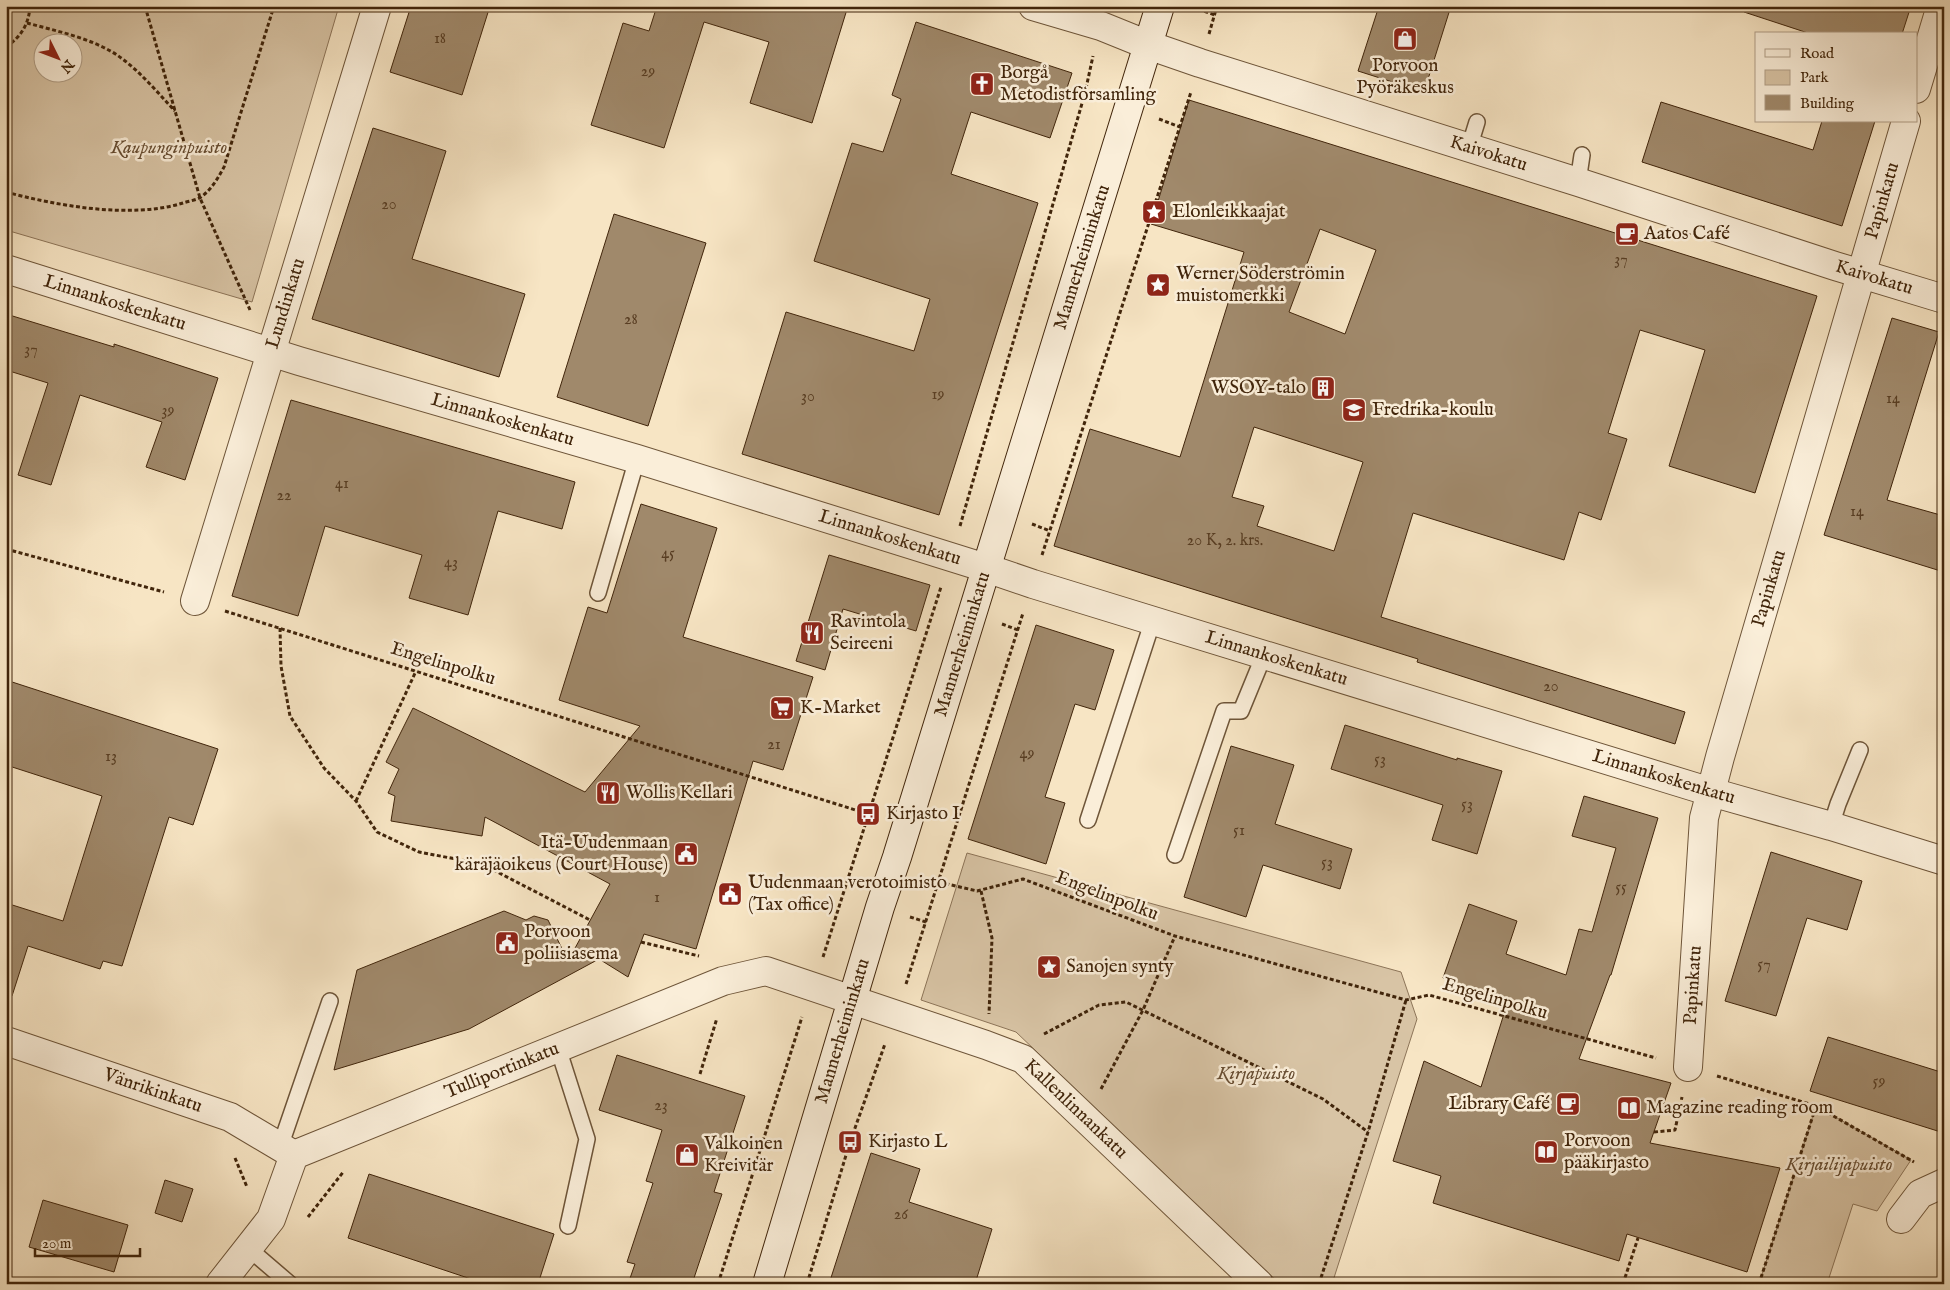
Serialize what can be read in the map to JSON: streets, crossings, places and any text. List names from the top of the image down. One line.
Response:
{"streets":{"street":["Kaivokatu","Papinkatu","Mannerheiminkatu","Linnankoskenkatu","Lundinkatu","Tulliportinkatu","Vänrikinkatu","Kallenlinnankatu"],"path":["Engelinpolku"]},"crossings":[["Kaivokatu","Papinkatu"],["Kaivokatu","Mannerheiminkatu"],["Papinkatu","Linnankoskenkatu"],["Papinkatu","Engelinpolku"],["Mannerheiminkatu","Linnankoskenkatu"],["Mannerheiminkatu","Tulliportinkatu"],["Mannerheiminkatu","Kallenlinnankatu"],["Linnankoskenkatu","Lundinkatu"],["Lundinkatu","Engelinpolku"],["Tulliportinkatu","Vänrikinkatu"],["Tulliportinkatu","Kallenlinnankatu"]],"parks":["Kaupunginpuisto","Kirjapuisto","Kirjailijapuisto"],"places":{"shop":["Porvoon Pyöräkeskus","Valkoinen Kreivitär"],"church":["Borgå Metodistförsamling"],"place":["Elonleikkaajat","Werner Söderströmin muistomerkki","Sanojen synty"],"cafe":["Aatos Café","Library Café"],"building":["WSOY-talo"],"school or university":["Fredrika-koulu"],"restaurant":["Ravintola Seireeni","Wollis Kellari"],"supermarket":["K-Market"],"bus stop":["Kirjasto I","Kirjasto L"],"public building":["Itä-Uudenmaan käräjäoikeus (Court House)","Uudenmaan verotoimisto (Tax office)","Porvoon poliisiasema"],"library":["Magazine reading room","Porvoon pääkirjasto"]},"house_numbers":["18","29","20","37","28","37","19","30","14","39","41","22","14","20 K, 2. krs.","45","43","20","21","49","13","53","53","51","53","55","1","57","59","23","26"],"legend":["Road","Park","Building"],"scale_bar":"20 m","north":"bottom right"}
